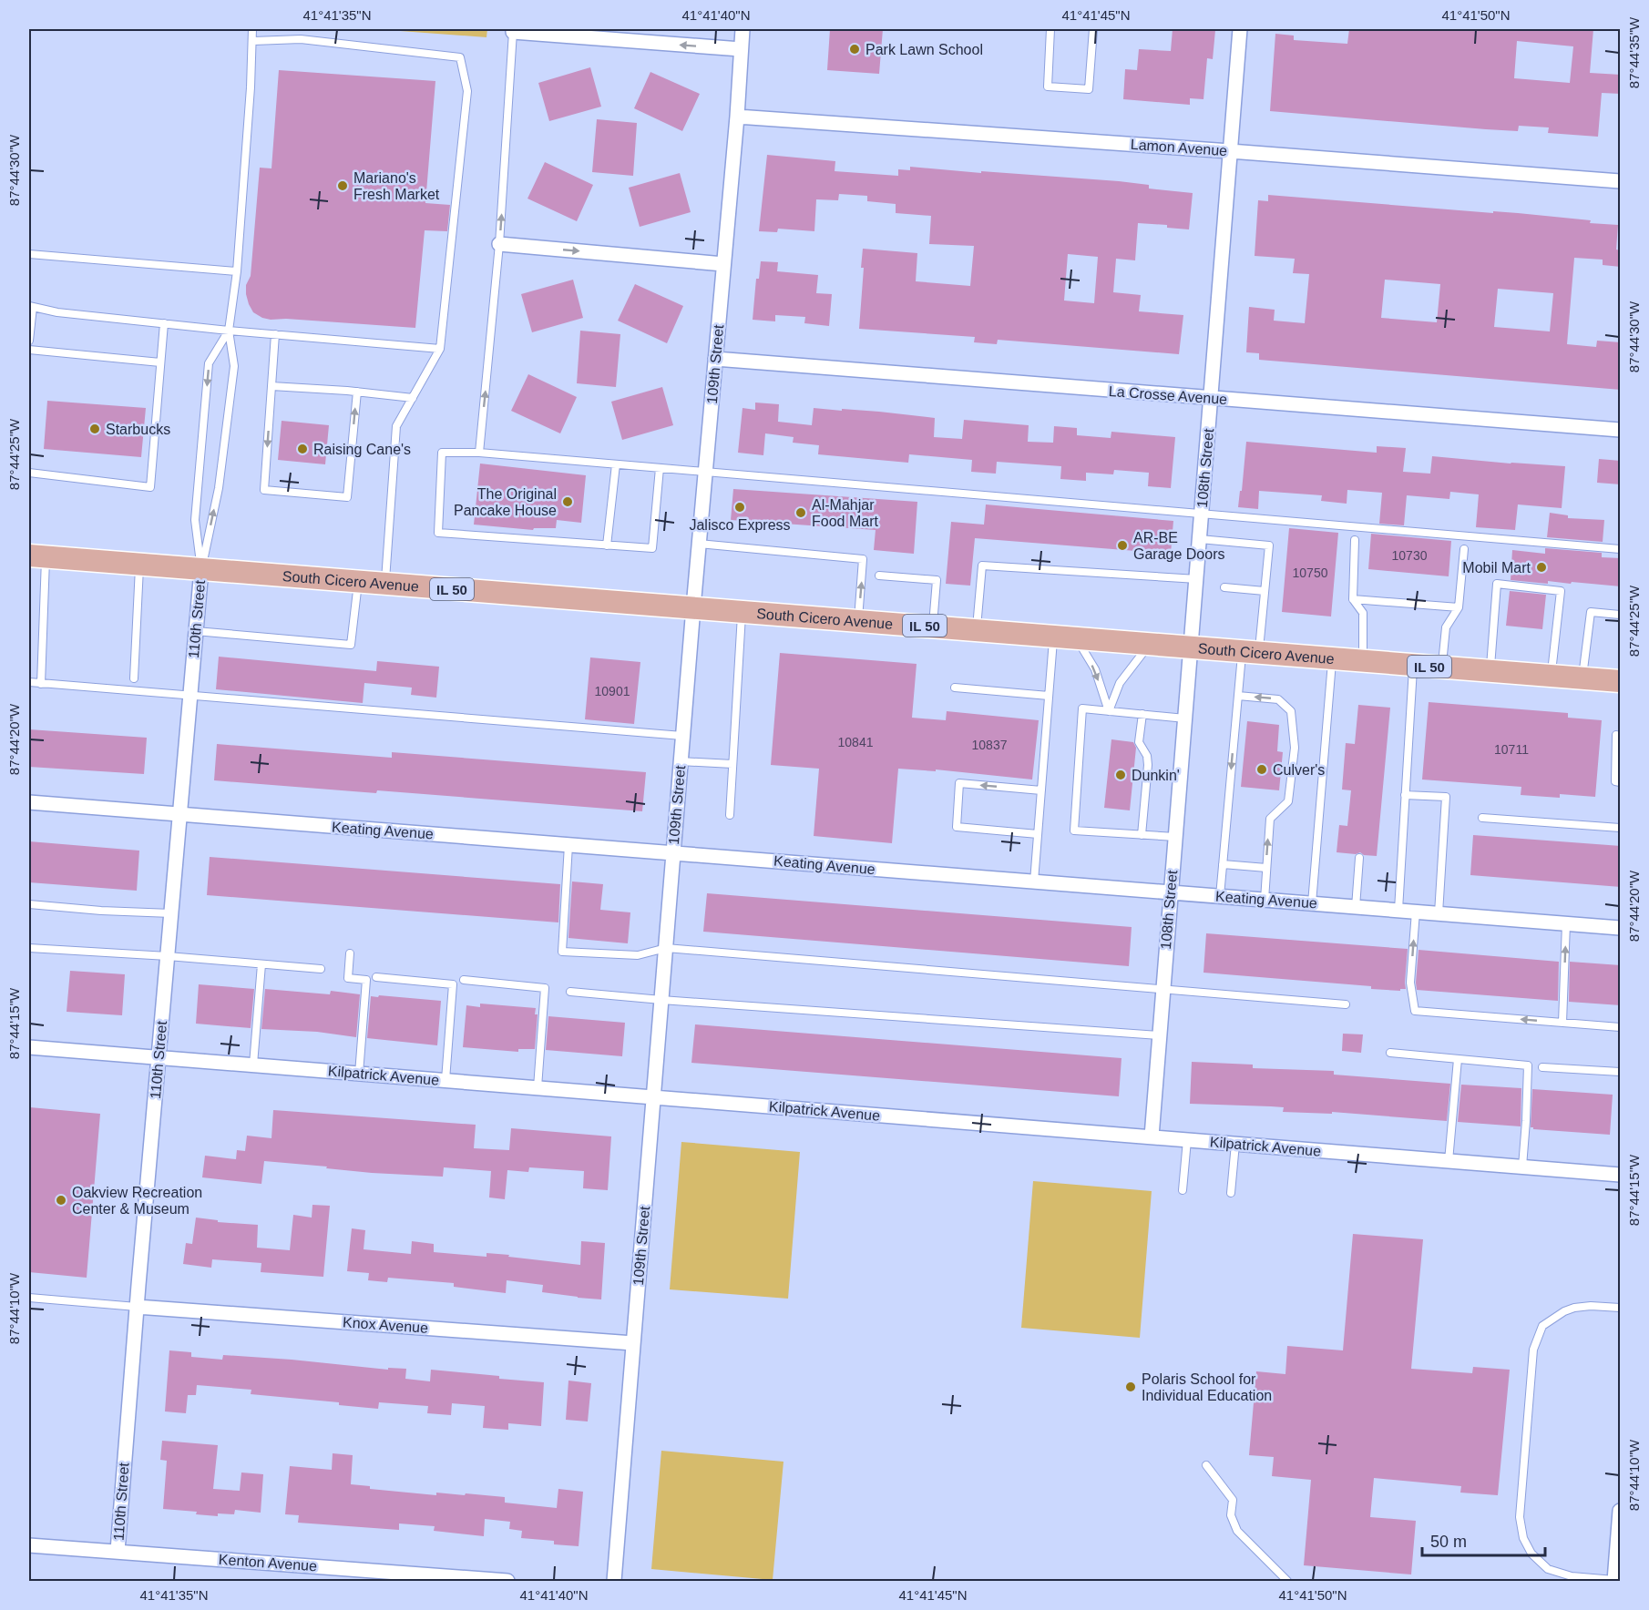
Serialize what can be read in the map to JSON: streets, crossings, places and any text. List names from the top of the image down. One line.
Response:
{"streets":{"main road":["South Cicero Avenue","IL 50"],"street":["Lamon Avenue","109th Street","La Crosse Avenue","108th Street","110th Street","Keating Avenue","Kilpatrick Avenue","Knox Avenue","Kenton Avenue"]},"crossings":[["Lamon Avenue","109th Street"],["Lamon Avenue","108th Street"],["109th Street","La Crosse Avenue"],["109th Street","South Cicero Avenue"],["109th Street","Keating Avenue"],["109th Street","Kilpatrick Avenue"],["109th Street","Knox Avenue"],["La Crosse Avenue","108th Street"],["108th Street","South Cicero Avenue"],["108th Street","Keating Avenue"],["108th Street","Kilpatrick Avenue"],["South Cicero Avenue","110th Street"],["110th Street","Keating Avenue"],["110th Street","Kilpatrick Avenue"],["110th Street","Knox Avenue"],["110th Street","Kenton Avenue"]],"places":["Park Lawn School","Mariano's Fresh Market","Starbucks","Raising Cane's","The Original Pancake House","Jalisco Express","Al-Mahjar Food Mart","AR-BE Garage Doors","Mobil Mart","Culver's","Dunkin'","Oakview Recreation Center & Museum","Polaris School for Individual Education"],"house_numbers":["10730","10750","10901","10841","10837","10711"],"scale_bar":"50 m","coordinates":["41°41'35\"N","41°41'40\"N","41°41'45\"N","41°41'50\"N","87°44'35\"W","87°44'30\"W","87°44'25\"W","87°44'20\"W","87°44'15\"W","87°44'10\"W"]}
